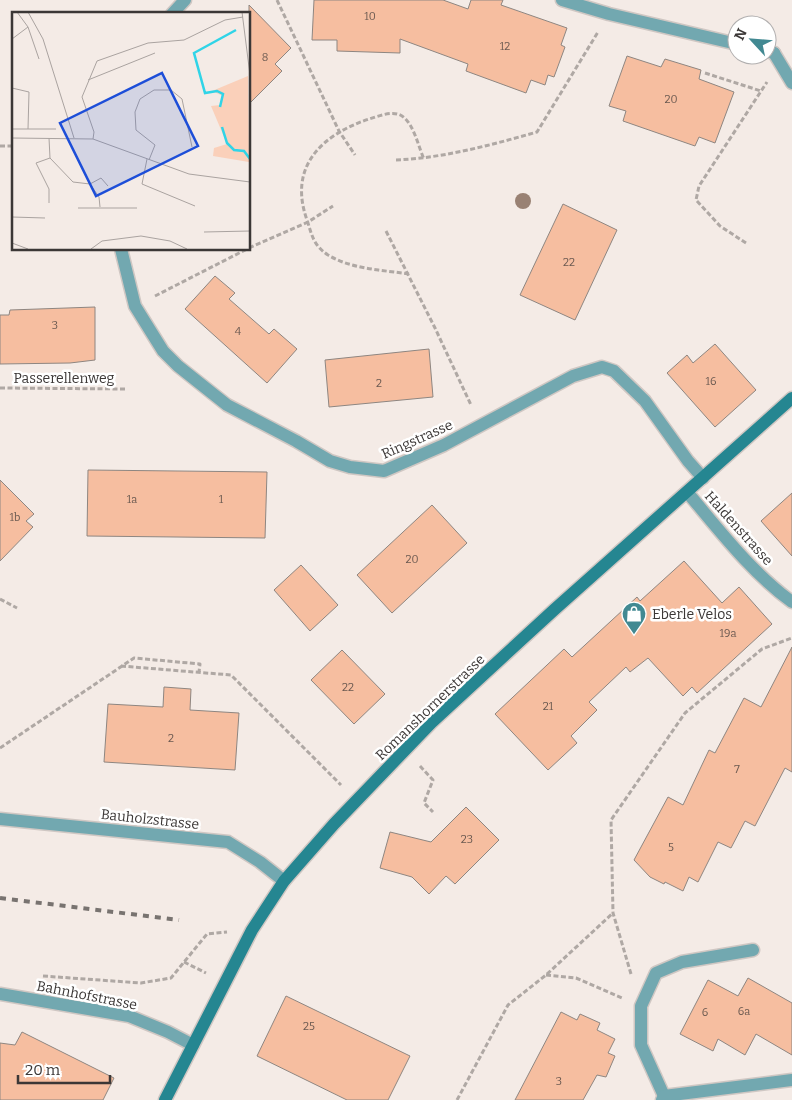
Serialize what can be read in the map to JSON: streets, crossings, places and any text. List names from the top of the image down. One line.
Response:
{"streets":{"main road":["Romanshornerstrasse"],"street":["Ringstrasse","Haldenstrasse","Bauholzstrasse","Bahnhofstrasse"],"path":["Passerellenweg"]},"crossings":[["Ringstrasse","Romanshornerstrasse"],["Haldenstrasse","Romanshornerstrasse"],["Romanshornerstrasse","Bauholzstrasse"],["Romanshornerstrasse","Bahnhofstrasse"]],"places":{"shop":["Eberle Velos"]},"house_numbers":["10","12","8","20","22","3","4","16","2","1a","1","1b","20","19a","22","21","2","7","23","5","6a","6","25","3"],"scale_bar":"20 m","north":"top left"}
